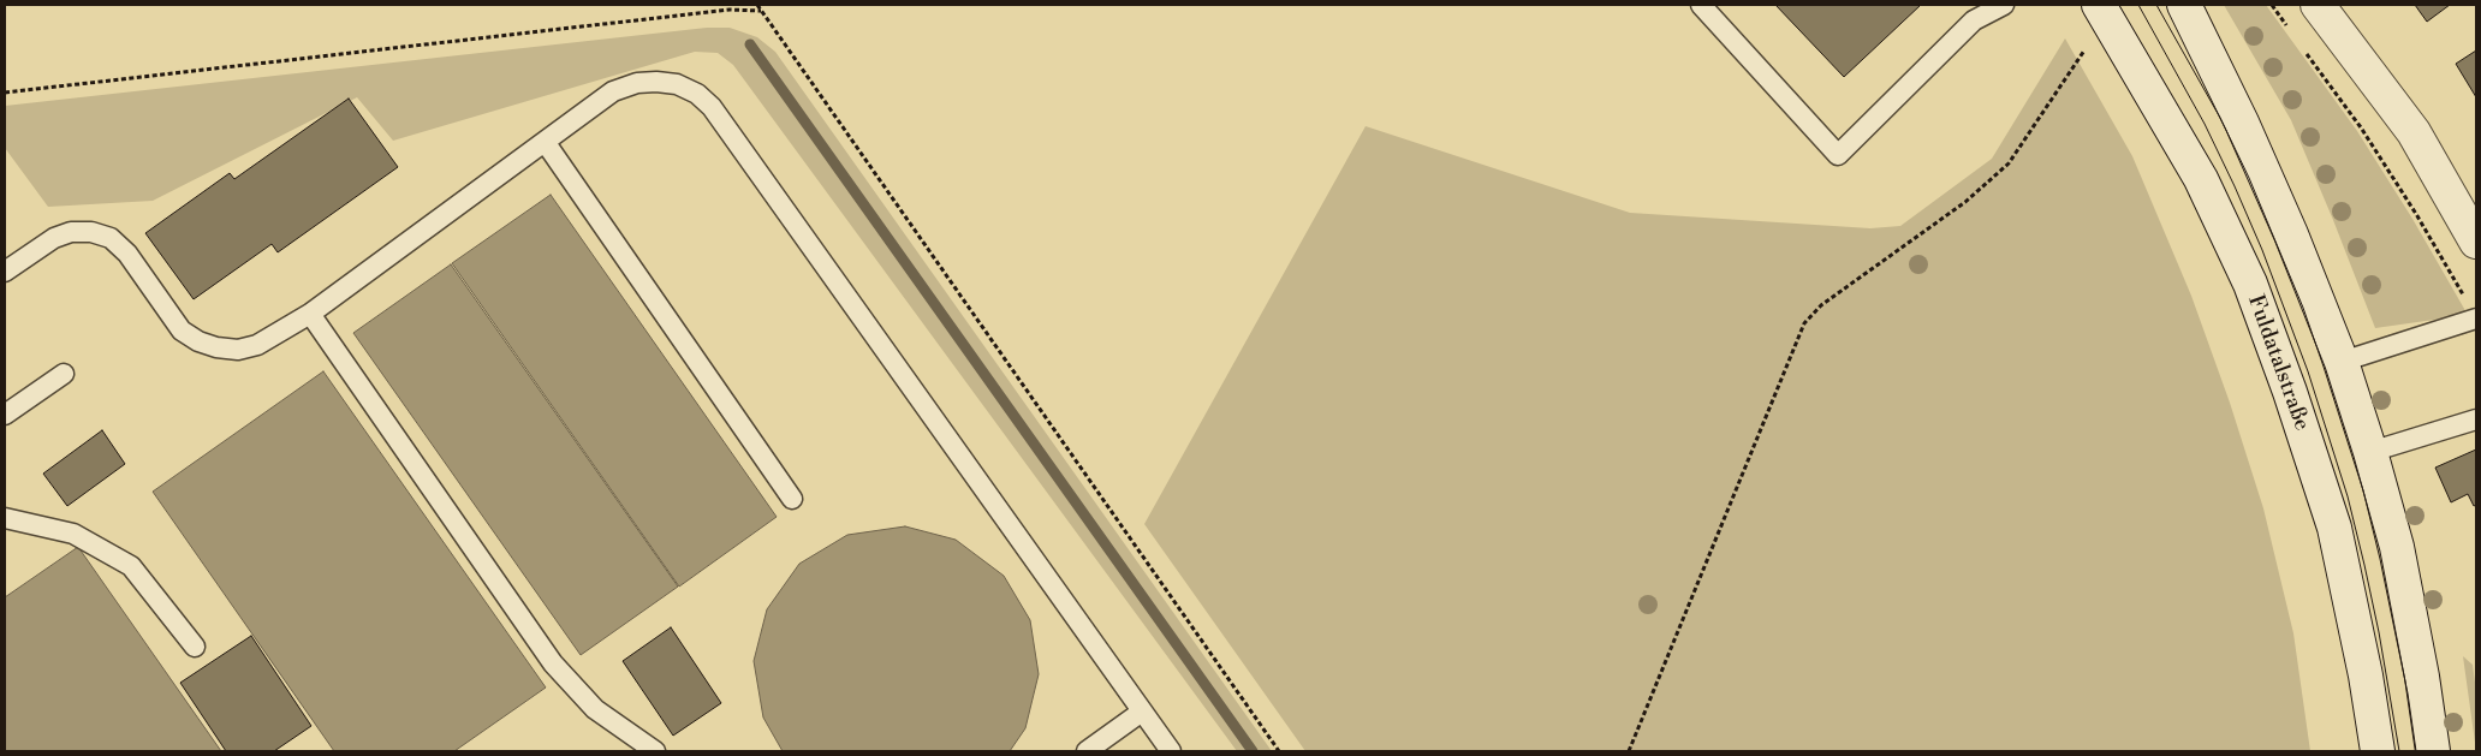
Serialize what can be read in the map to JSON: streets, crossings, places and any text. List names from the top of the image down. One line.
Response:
{"streets":{"main road":["Fuldatalstraße"]}}
